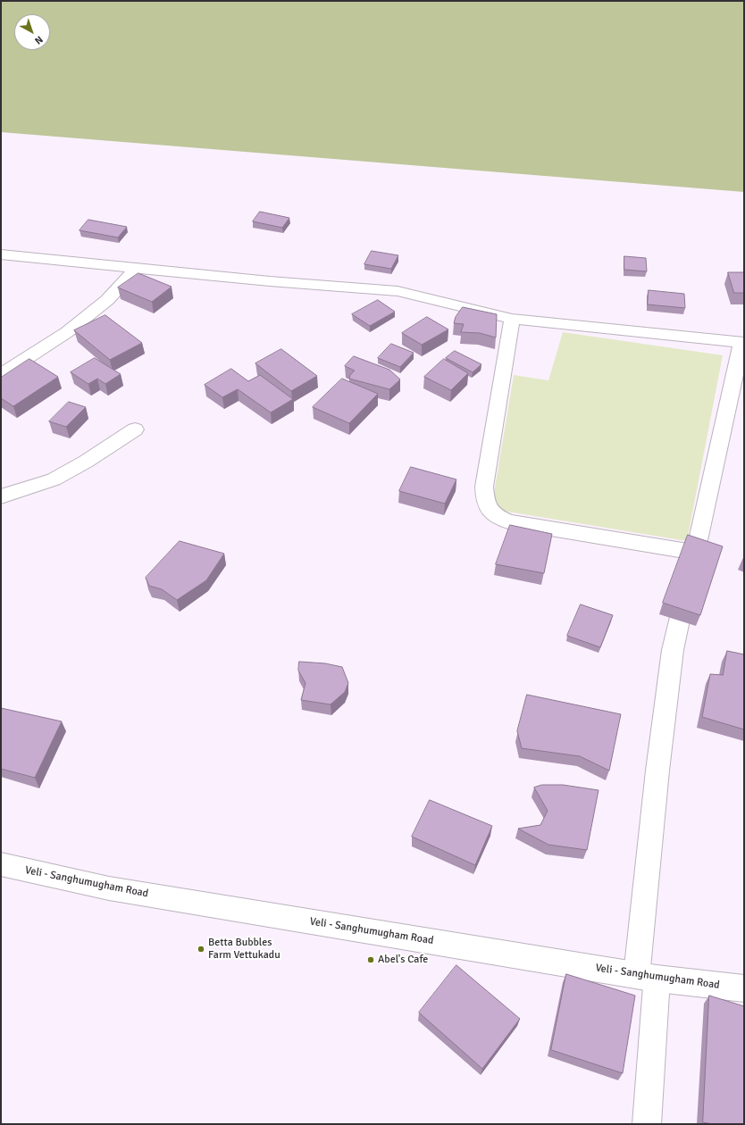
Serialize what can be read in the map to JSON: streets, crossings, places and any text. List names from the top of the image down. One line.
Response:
{"streets":{"street":["Veli - Sanghumugham Road"]},"places":["Betta Bubbles Farm Vettukadu","Abel's Cafe"],"north":"bottom right"}
